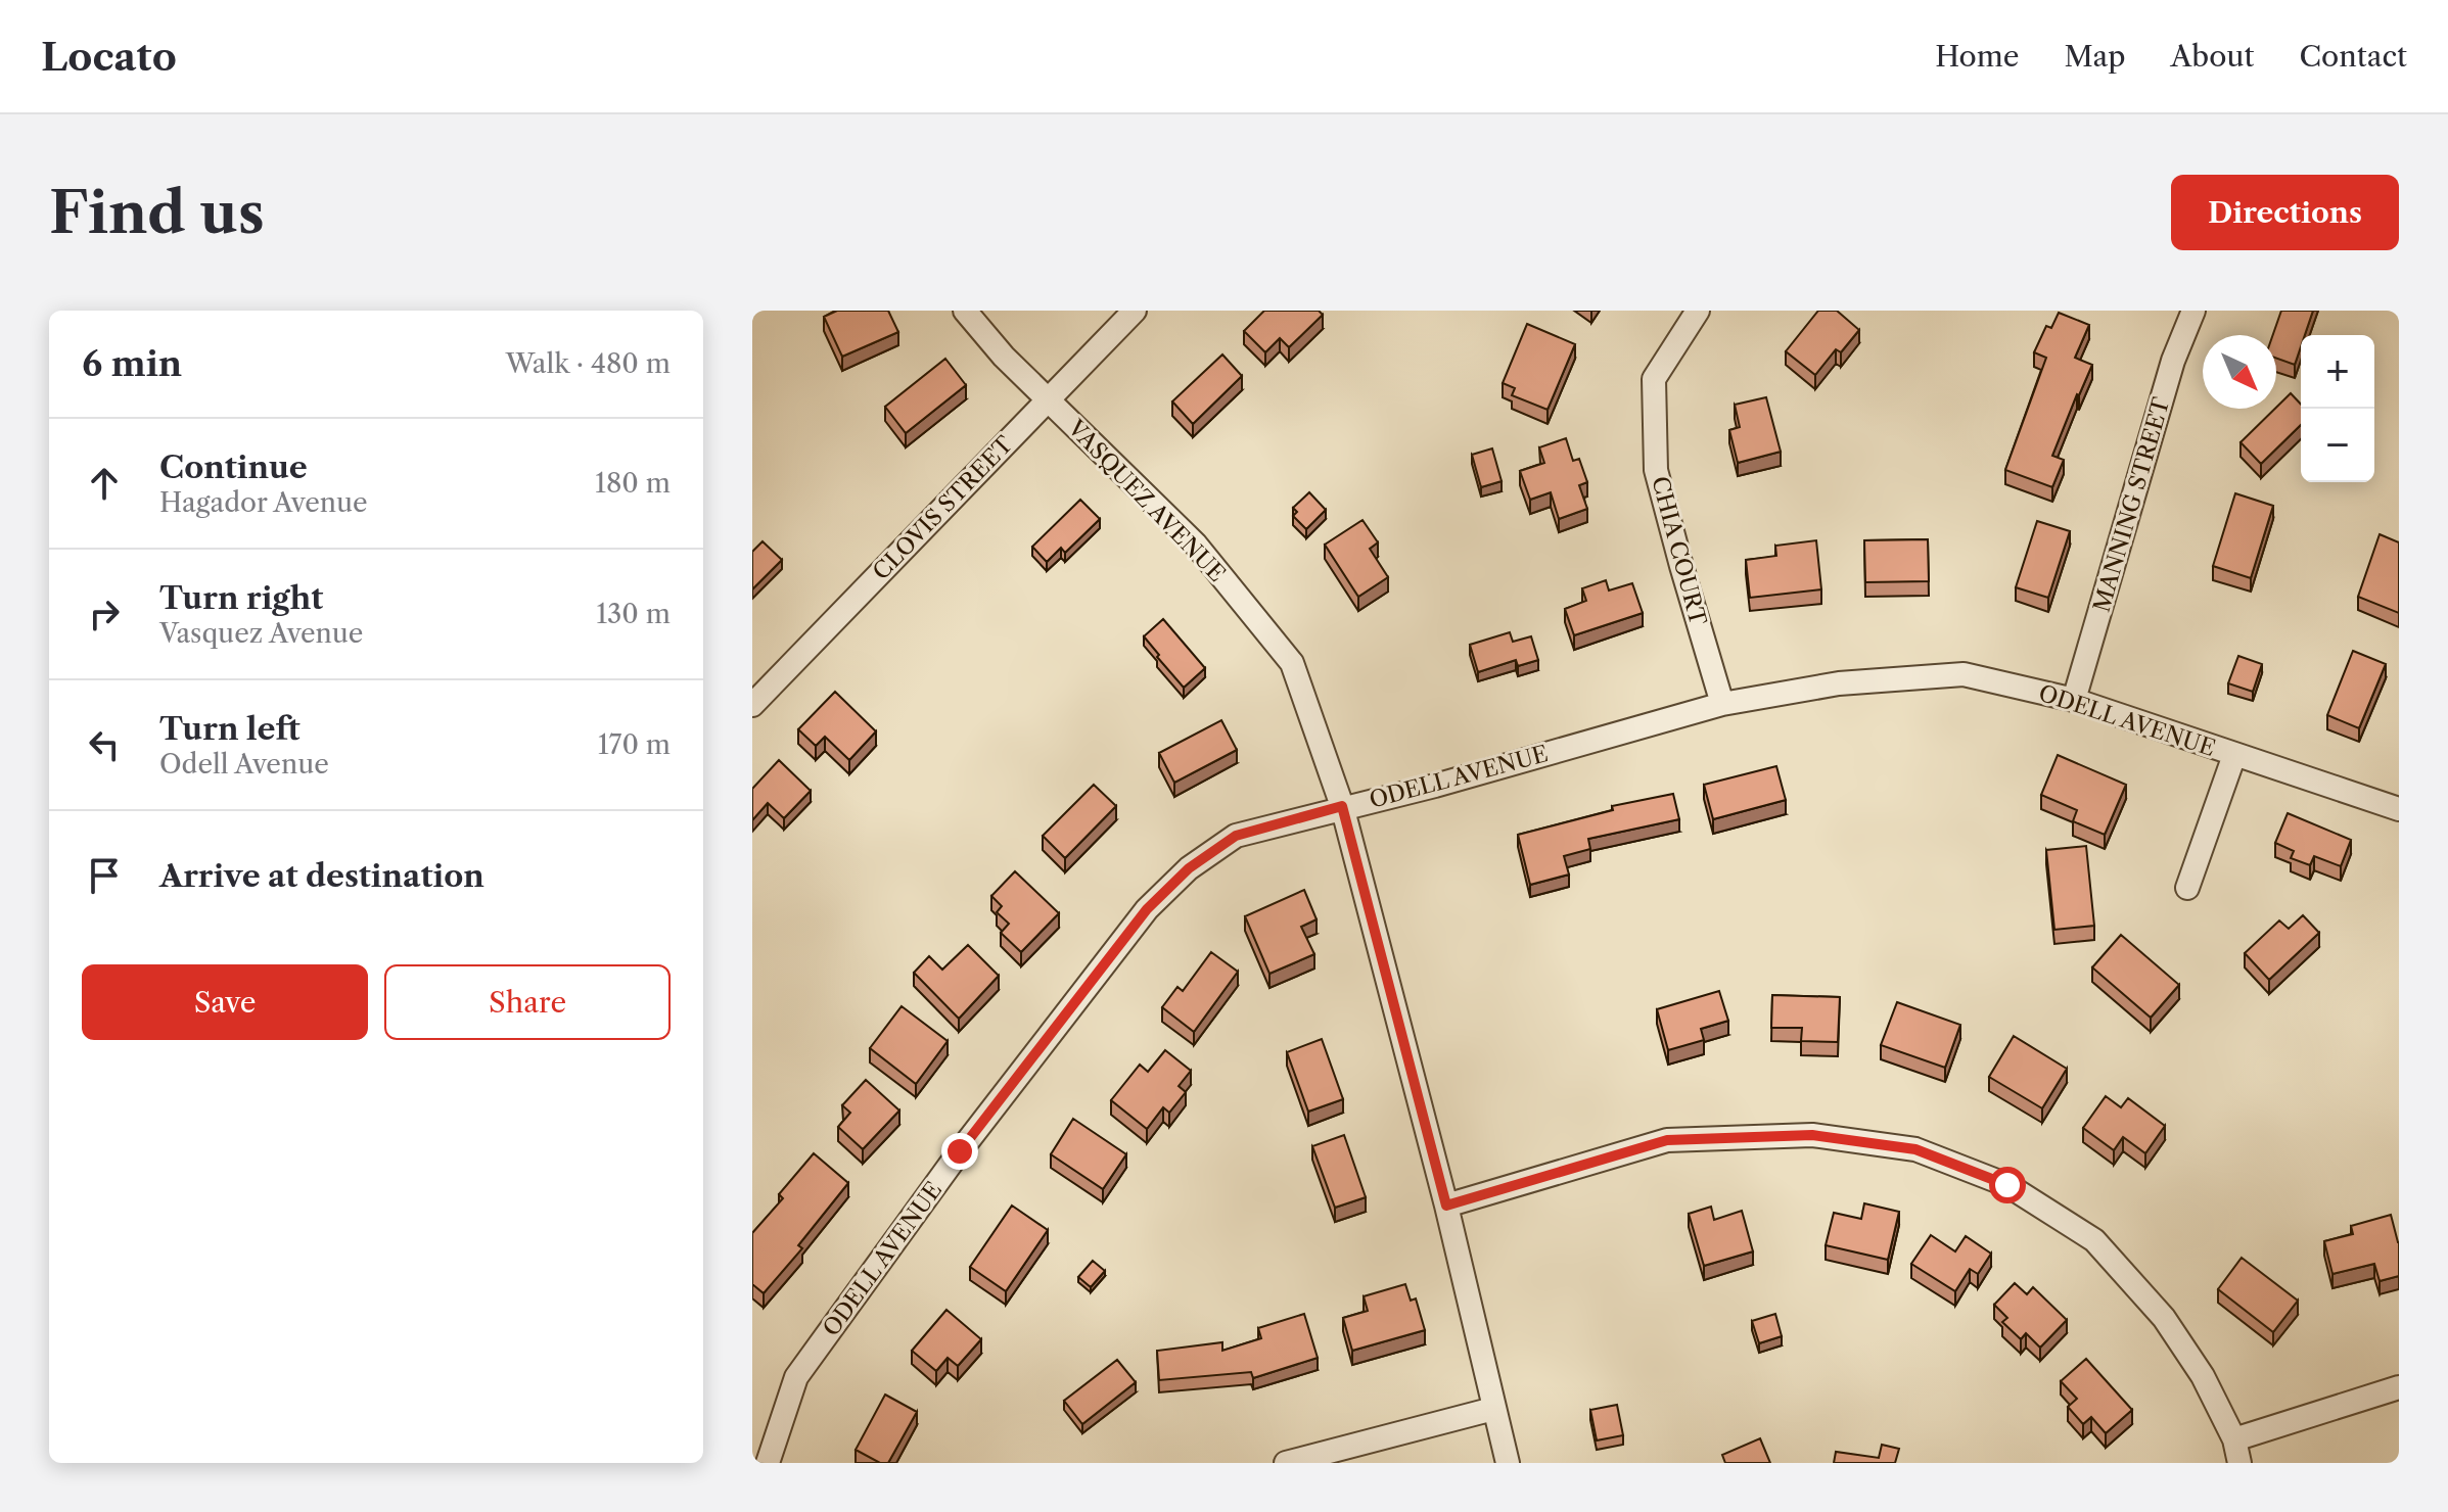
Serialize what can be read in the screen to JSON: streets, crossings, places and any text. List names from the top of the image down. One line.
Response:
{"streets":{"street":["VASQUEZ AVENUE","MANNING STREET","CLOVIS STREET","CHIA COURT","ODELL AVENUE"]},"crossings":[["VASQUEZ AVENUE","CLOVIS STREET"],["VASQUEZ AVENUE","ODELL AVENUE"],["MANNING STREET","ODELL AVENUE"],["CHIA COURT","ODELL AVENUE"]],"north":"bottom right","page":{"header":"Locato","nav":["Home","Map","About","Contact"],"buttons":["Directions",["Save","Share"]],"title":"Find us","heading":["6 min","Walk · 480 m"],"map_buttons":["+","−"],"list":[["Continue","Hagador Avenue","180 m"],["Turn right","Vasquez Avenue","130 m"],["Turn left","Odell Avenue","170 m"],"Arrive at destination"]}}
